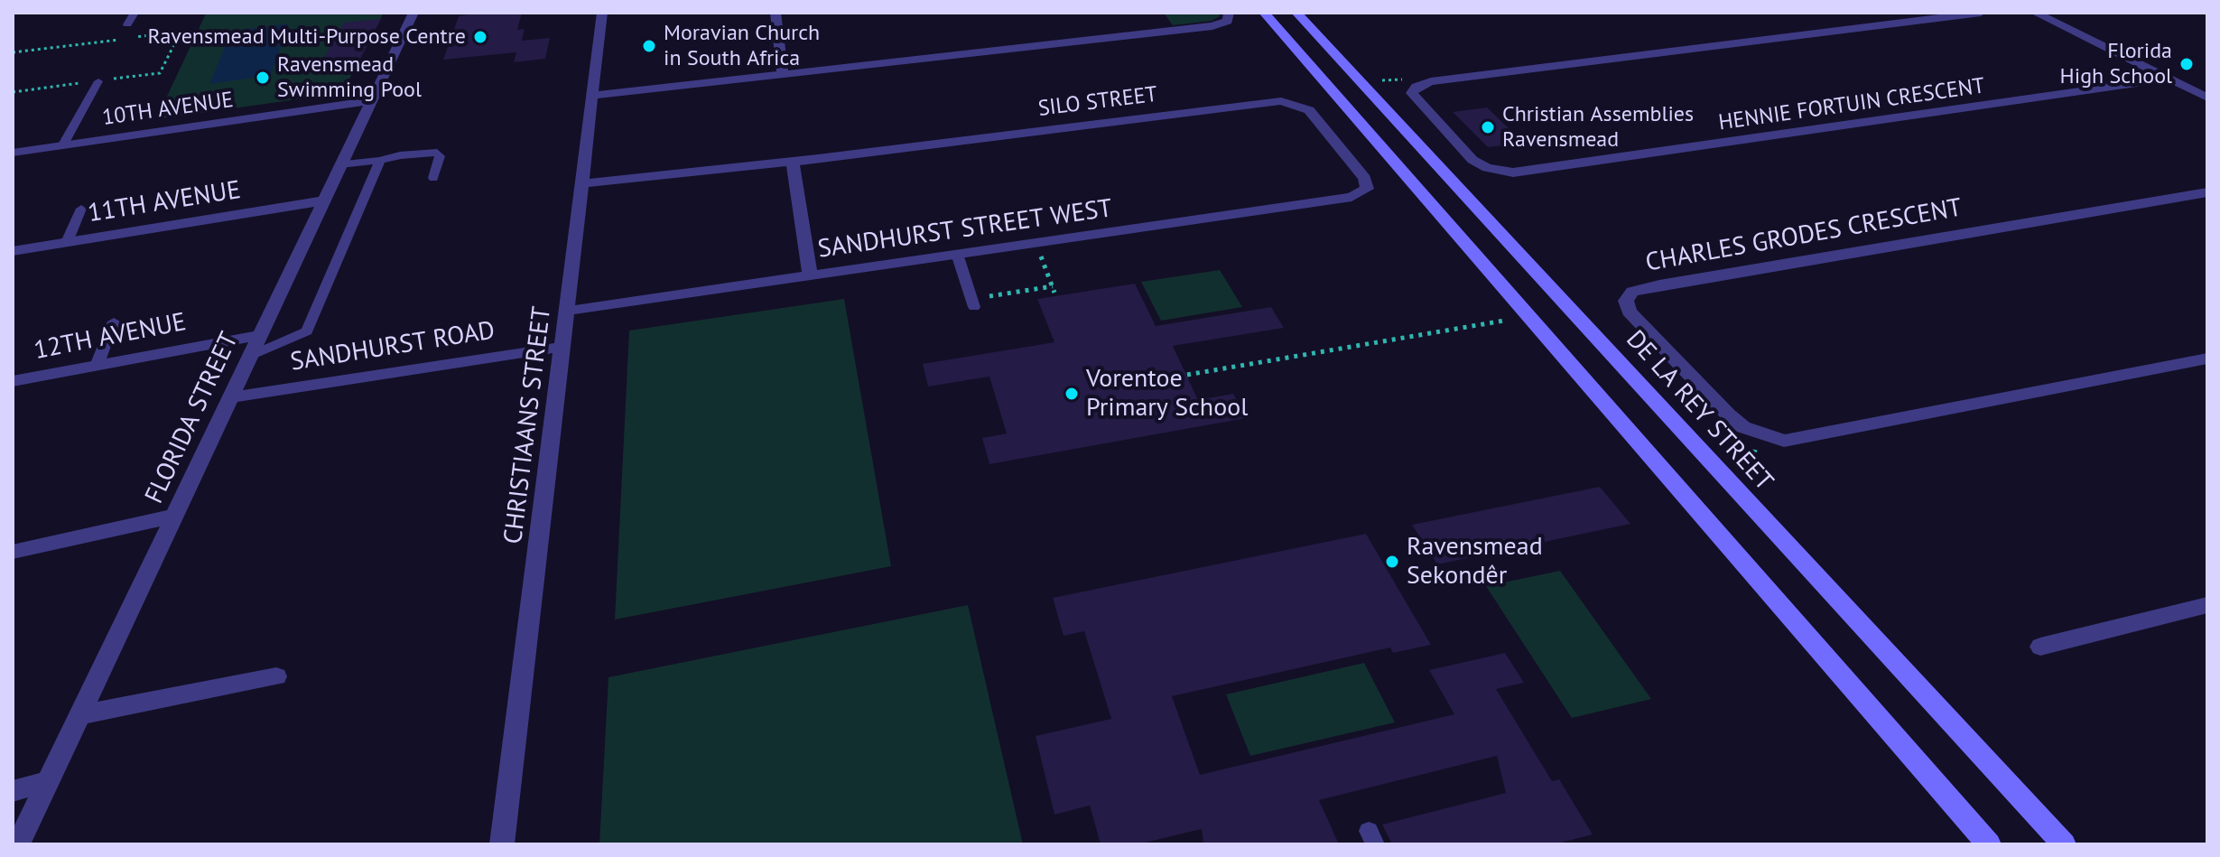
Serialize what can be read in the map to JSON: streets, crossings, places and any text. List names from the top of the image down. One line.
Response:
{"streets":{"main road":["DE LA REY STREET"],"street":["SILO STREET","HENNIE FORTUIN CRESCENT","10TH AVENUE","11TH AVENUE","SANDHURST STREET WEST","CHARLES GRODES CRESCENT","12TH AVENUE","SANDHURST ROAD","FLORIDA STREET","CHRISTIAANS STREET"]},"crossings":[["SILO STREET","SANDHURST STREET WEST"],["SILO STREET","CHRISTIAANS STREET"],["10TH AVENUE","FLORIDA STREET"],["11TH AVENUE","FLORIDA STREET"],["SANDHURST STREET WEST","CHRISTIAANS STREET"],["12TH AVENUE","FLORIDA STREET"],["SANDHURST ROAD","FLORIDA STREET"],["SANDHURST ROAD","CHRISTIAANS STREET"]],"places":["Ravensmead Multi-Purpose Centre","Moravian Church in South Africa","Florida High School","Ravensmead Swimming Pool","Christian Assemblies Ravensmead","Vorentoe Primary School","Ravensmead Sekondêr"]}
